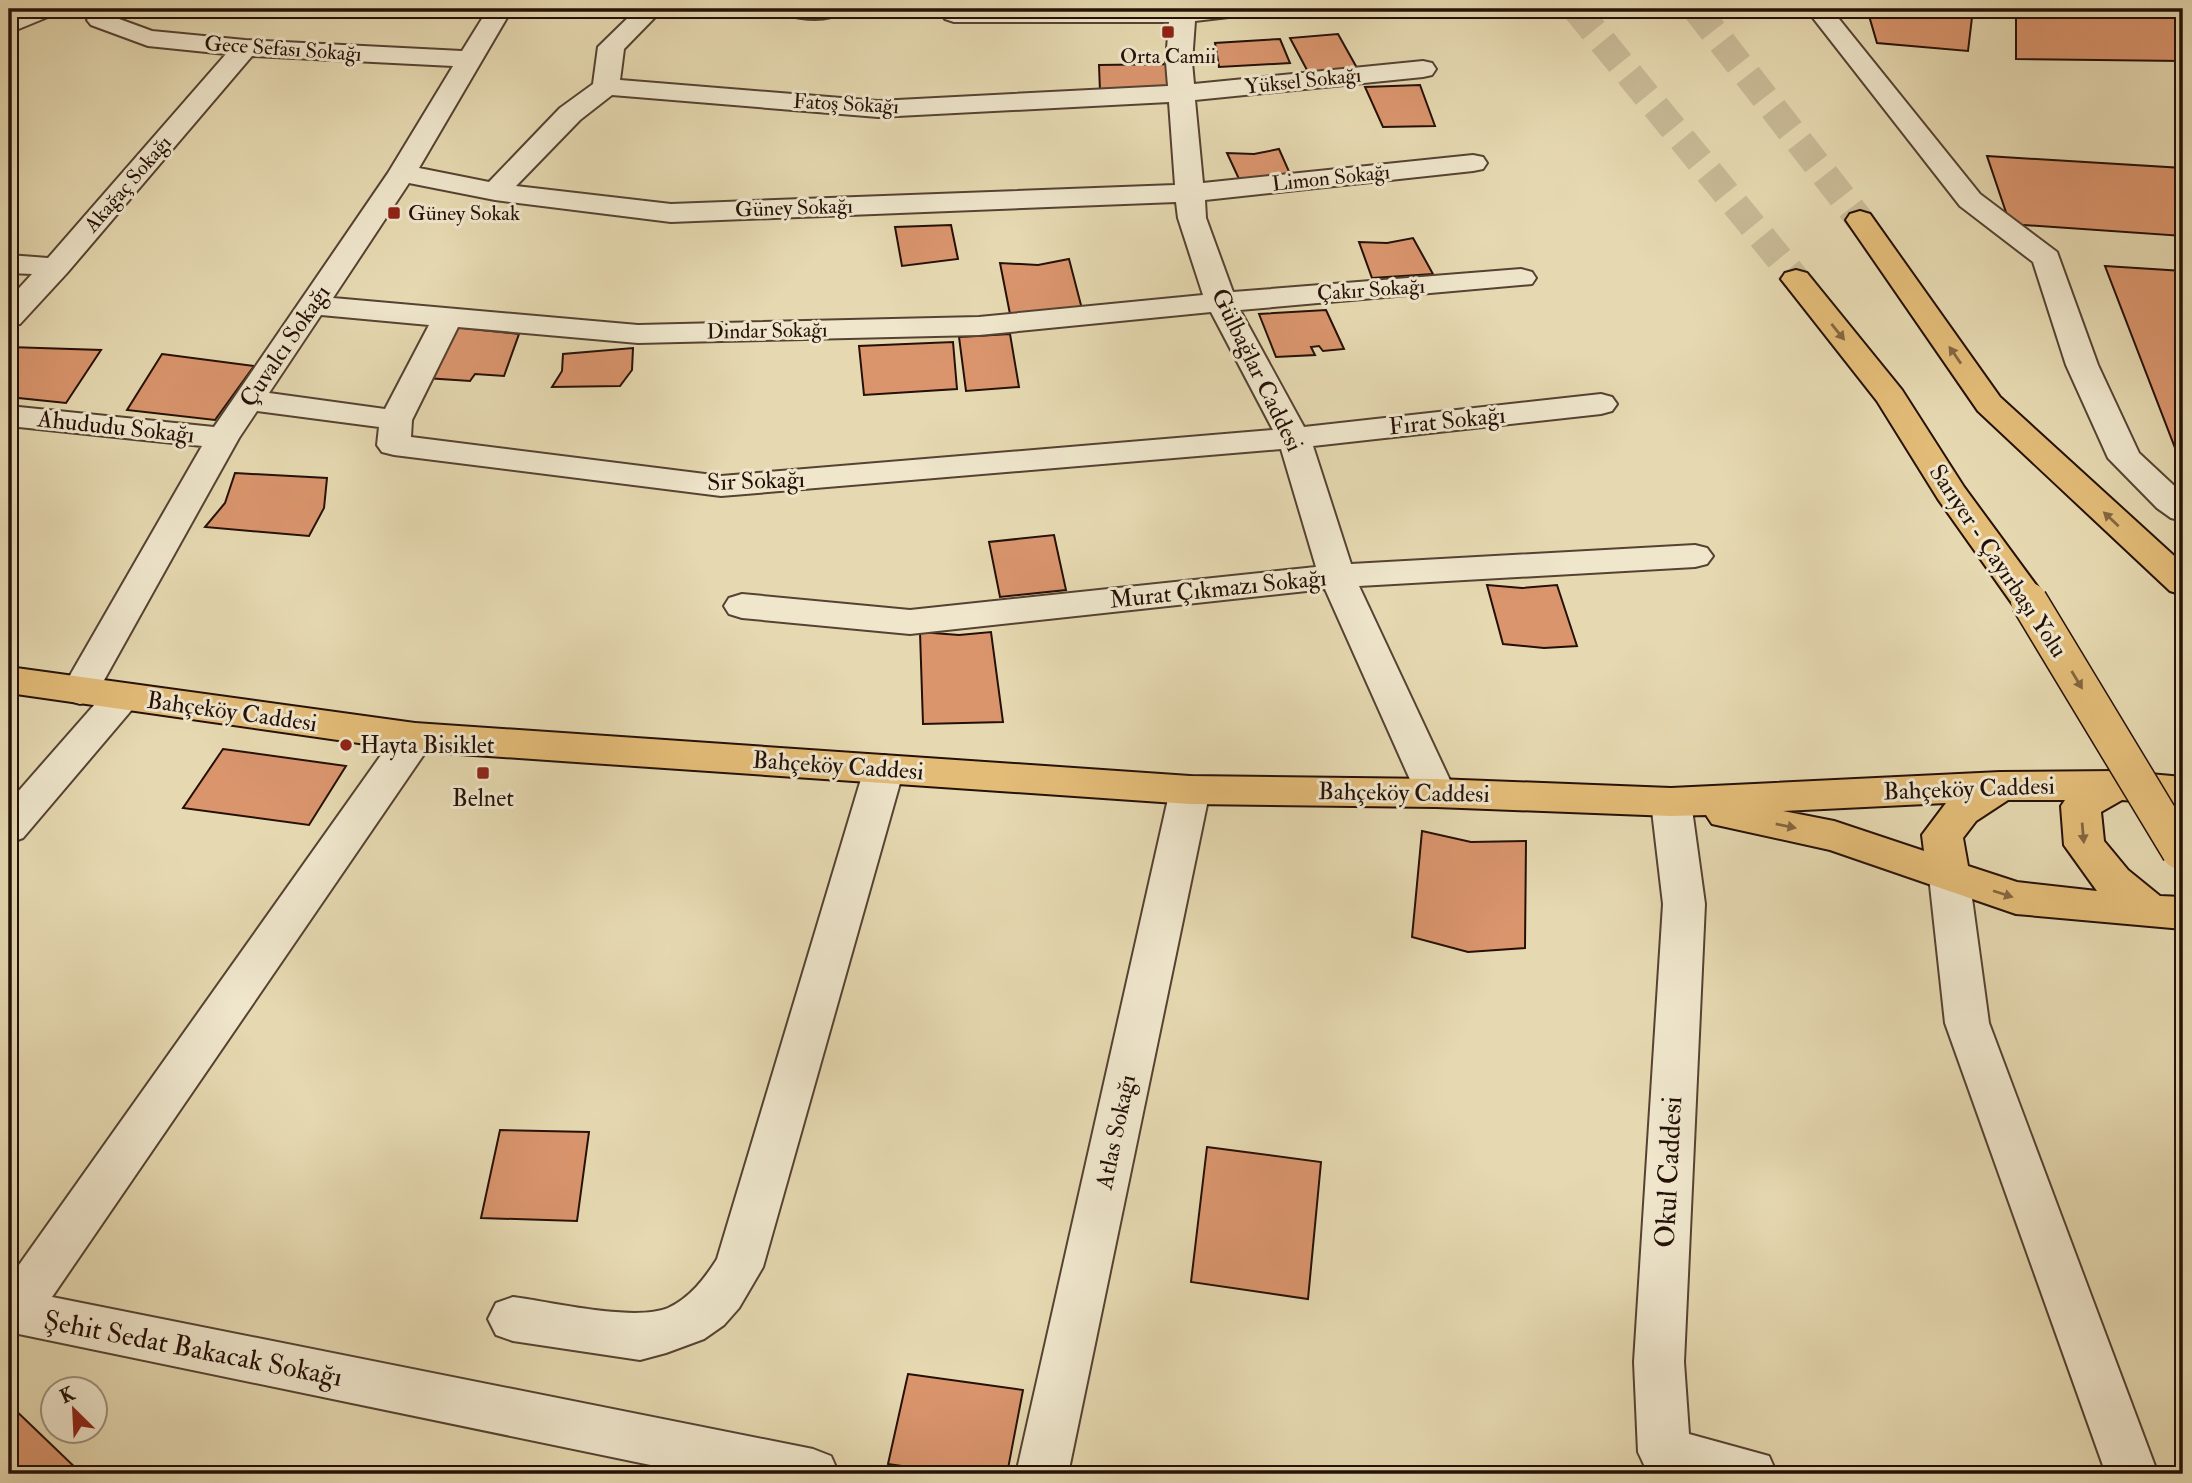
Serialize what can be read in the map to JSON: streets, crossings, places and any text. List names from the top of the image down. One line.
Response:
{"streets":{"main road":["Sarıyer - Çayırbaşı Yolu","Bahçeköy Caddesi"],"street":["Gece Sefası Sokağı","Yüksel Sokağı","Fatoş Sokağı","Limon Sokağı","Akağaç Sokağı","Güney Sokağı","Çakır Sokağı","Dindar Sokağı","Çuvalcı Sokağı","Gülbağlar Caddesi","Fırat Sokağı","Ahududu Sokağı","Sır Sokağı","Murat Çıkmazı Sokağı","Atlas Sokağı","Okul Caddesi","Şehit Sedat Bakacak Sokağı"]},"crossings":[["Gece Sefası Sokağı","Akağaç Sokağı"],["Gece Sefası Sokağı","Çuvalcı Sokağı"],["Yüksel Sokağı","Fatoş Sokağı"],["Yüksel Sokağı","Gülbağlar Caddesi"],["Fatoş Sokağı","Gülbağlar Caddesi"],["Limon Sokağı","Güney Sokağı"],["Limon Sokağı","Gülbağlar Caddesi"],["Güney Sokağı","Çuvalcı Sokağı"],["Güney Sokağı","Gülbağlar Caddesi"],["Çakır Sokağı","Dindar Sokağı"],["Çakır Sokağı","Gülbağlar Caddesi"],["Dindar Sokağı","Çuvalcı Sokağı"],["Dindar Sokağı","Gülbağlar Caddesi"],["Çuvalcı Sokağı","Ahududu Sokağı"],["Çuvalcı Sokağı","Bahçeköy Caddesi"],["Gülbağlar Caddesi","Fırat Sokağı"],["Gülbağlar Caddesi","Sır Sokağı"],["Gülbağlar Caddesi","Murat Çıkmazı Sokağı"],["Gülbağlar Caddesi","Bahçeköy Caddesi"],["Fırat Sokağı","Sır Sokağı"],["Bahçeköy Caddesi","Atlas Sokağı"],["Bahçeköy Caddesi","Okul Caddesi"],["Bahçeköy Caddesi","Şehit Sedat Bakacak Sokağı"]],"places":{"transit":["Orta Camii","Güney Sokak","Belnet"],"other":["Hayta Bisiklet"]},"north":"top left"}
